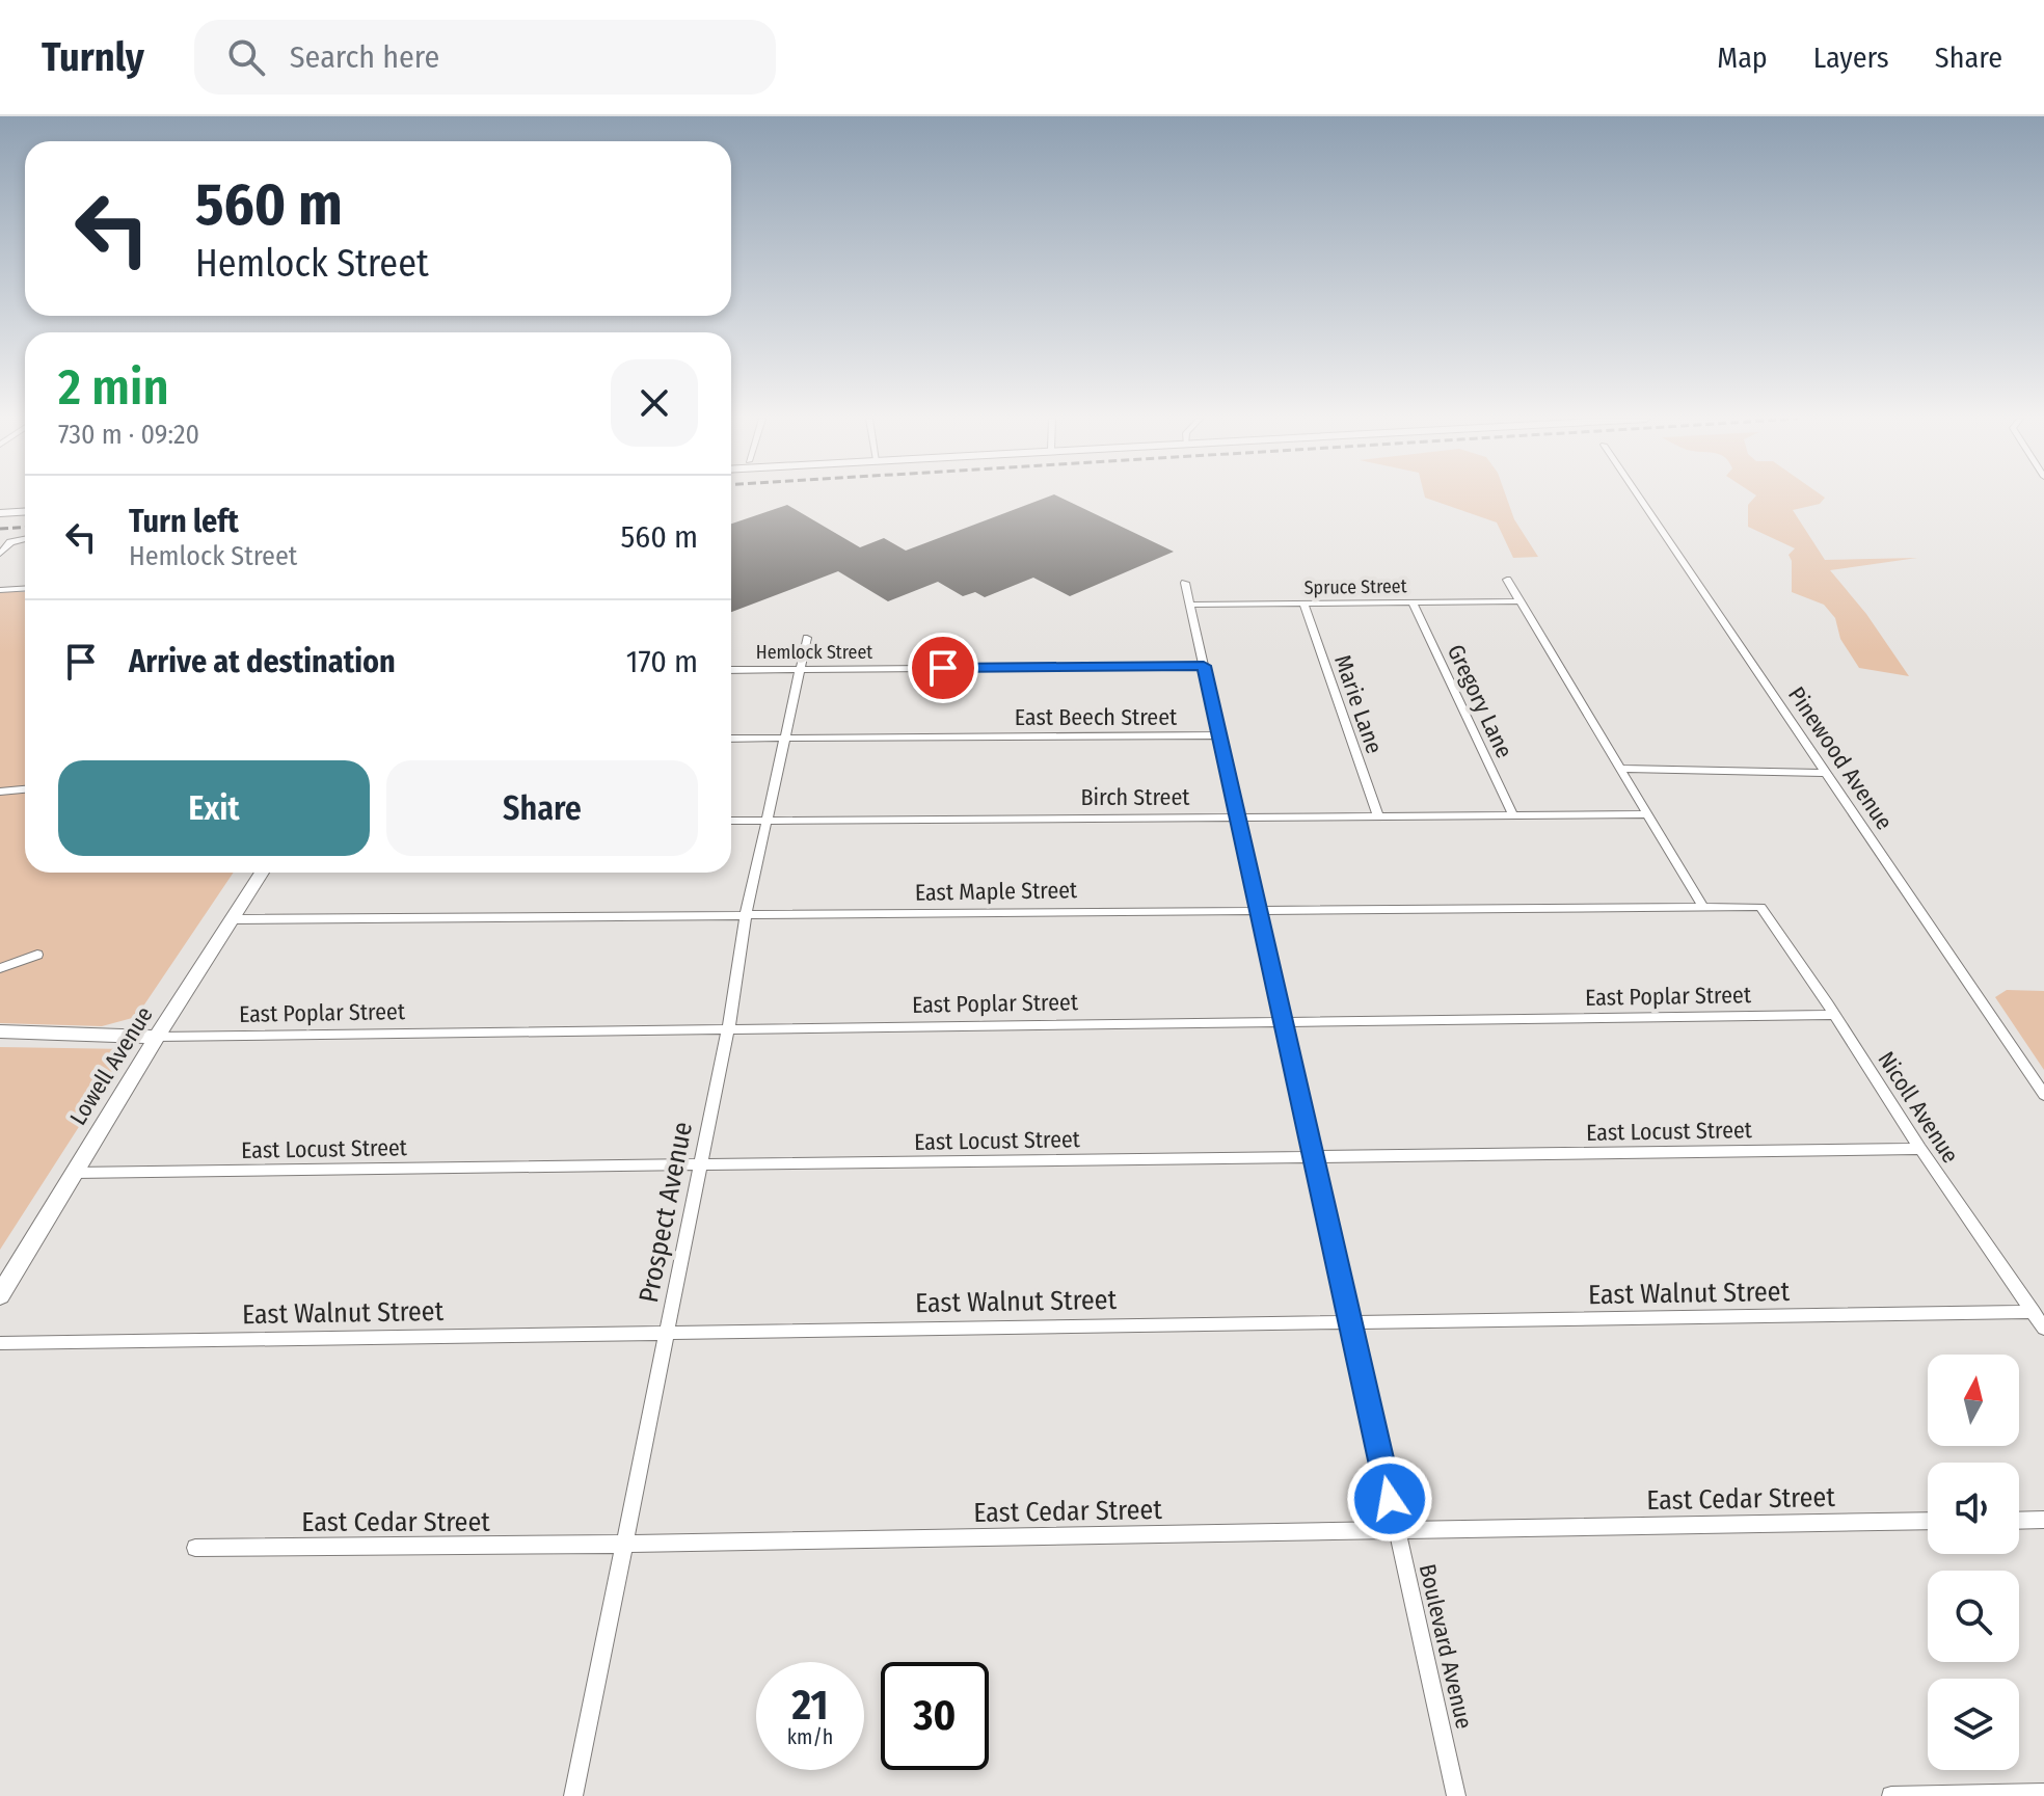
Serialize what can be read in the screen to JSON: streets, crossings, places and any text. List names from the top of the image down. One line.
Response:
{"streets":{"main road":["Lowell Avenue"],"street":["Spruce Street","Hemlock Street","Gregory Lane","Marie Lane","East Beech Street","Pinewood Avenue","Birch Street","East Maple Street","East Poplar Street","Nicoll Avenue","East Locust Street","Prospect Avenue","East Walnut Street","East Cedar Street","Boulevard Avenue"]},"crossings":[["Spruce Street","Gregory Lane"],["Spruce Street","Marie Lane"],["Spruce Street","Boulevard Avenue"],["Hemlock Street","Prospect Avenue"],["Hemlock Street","Boulevard Avenue"],["Gregory Lane","Birch Street"],["Marie Lane","Birch Street"],["East Beech Street","Prospect Avenue"],["East Beech Street","Boulevard Avenue"],["Birch Street","Prospect Avenue"],["Birch Street","Boulevard Avenue"],["East Maple Street","Lowell Avenue"],["East Maple Street","Nicoll Avenue"],["East Maple Street","Prospect Avenue"],["East Maple Street","Boulevard Avenue"],["East Poplar Street","Lowell Avenue"],["East Poplar Street","Nicoll Avenue"],["East Poplar Street","Prospect Avenue"],["East Poplar Street","Boulevard Avenue"],["Lowell Avenue","East Locust Street"],["Nicoll Avenue","East Locust Street"],["Nicoll Avenue","East Walnut Street"],["East Locust Street","Prospect Avenue"],["East Locust Street","Boulevard Avenue"],["Prospect Avenue","East Walnut Street"],["Prospect Avenue","East Cedar Street"],["East Walnut Street","Boulevard Avenue"],["East Cedar Street","Boulevard Avenue"]],"north":"top","page":{"header":"Turnly","search":"Search here","nav":["Map","Layers","Share"],"turn":["560 m","Hemlock Street"],"heading":["2 min","730 m · 09:20"],"list":[{"name":"Turn left","note":"Hemlock Street","value":"560 m"},{"name":"Arrive at destination","value":"170 m"}],"buttons":["Exit","Share"],"speed":"21 km/h","limit":"30"}}
